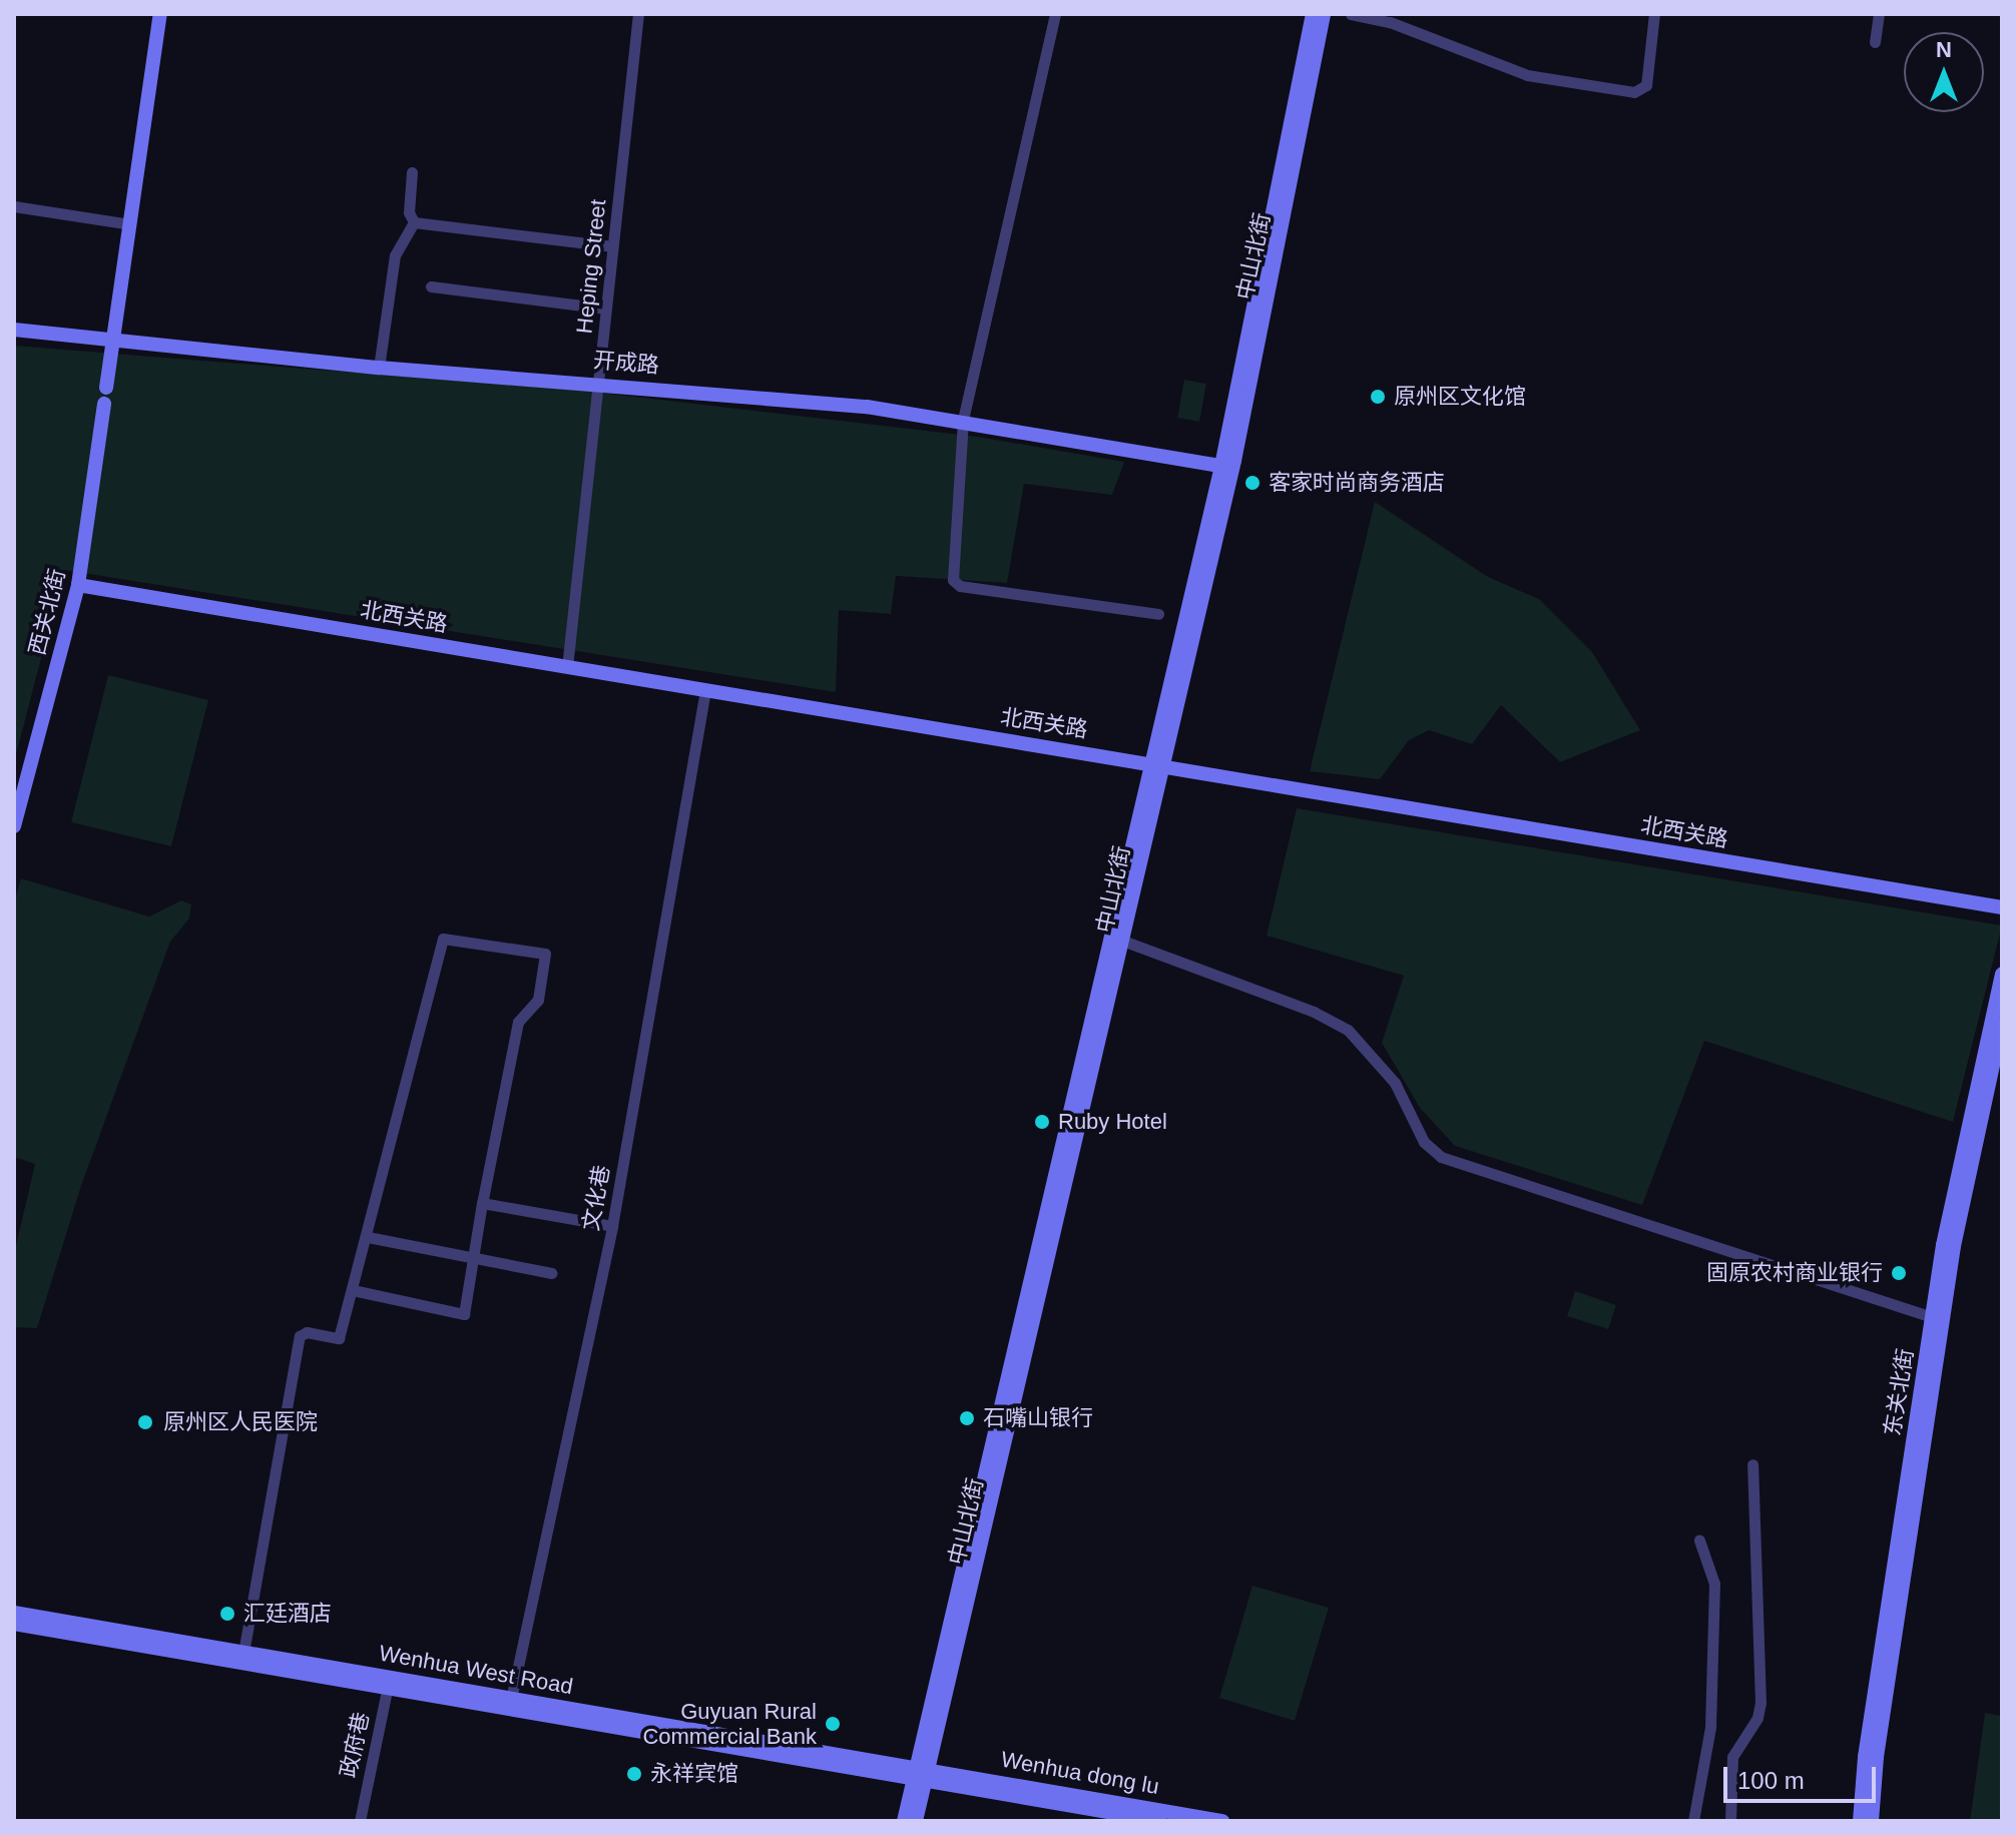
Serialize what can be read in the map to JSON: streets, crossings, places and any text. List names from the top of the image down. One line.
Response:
{"streets":{"street":["中山北街","Heping Street","开成路","西关北街","北西关路","文化巷","东关北街","Wenhua West Road","政府巷","Wenhua dong lu"]},"crossings":[["中山北街","开成路"],["中山北街","北西关路"],["中山北街","Wenhua West Road"],["中山北街","Wenhua dong lu"],["Heping Street","开成路"],["Heping Street","北西关路"],["西关北街","北西关路"],["北西关路","文化巷"],["文化巷","Wenhua West Road"],["Wenhua West Road","政府巷"],["Wenhua West Road","Wenhua dong lu"]],"places":["原州区文化馆","客家时尚商务酒店","Ruby Hotel","固原农村商业银行","石嘴山银行","原州区人民医院","汇廷酒店","Guyuan Rural Commercial Bank","永祥宾馆"],"scale_bar":"100 m","north":"top"}
